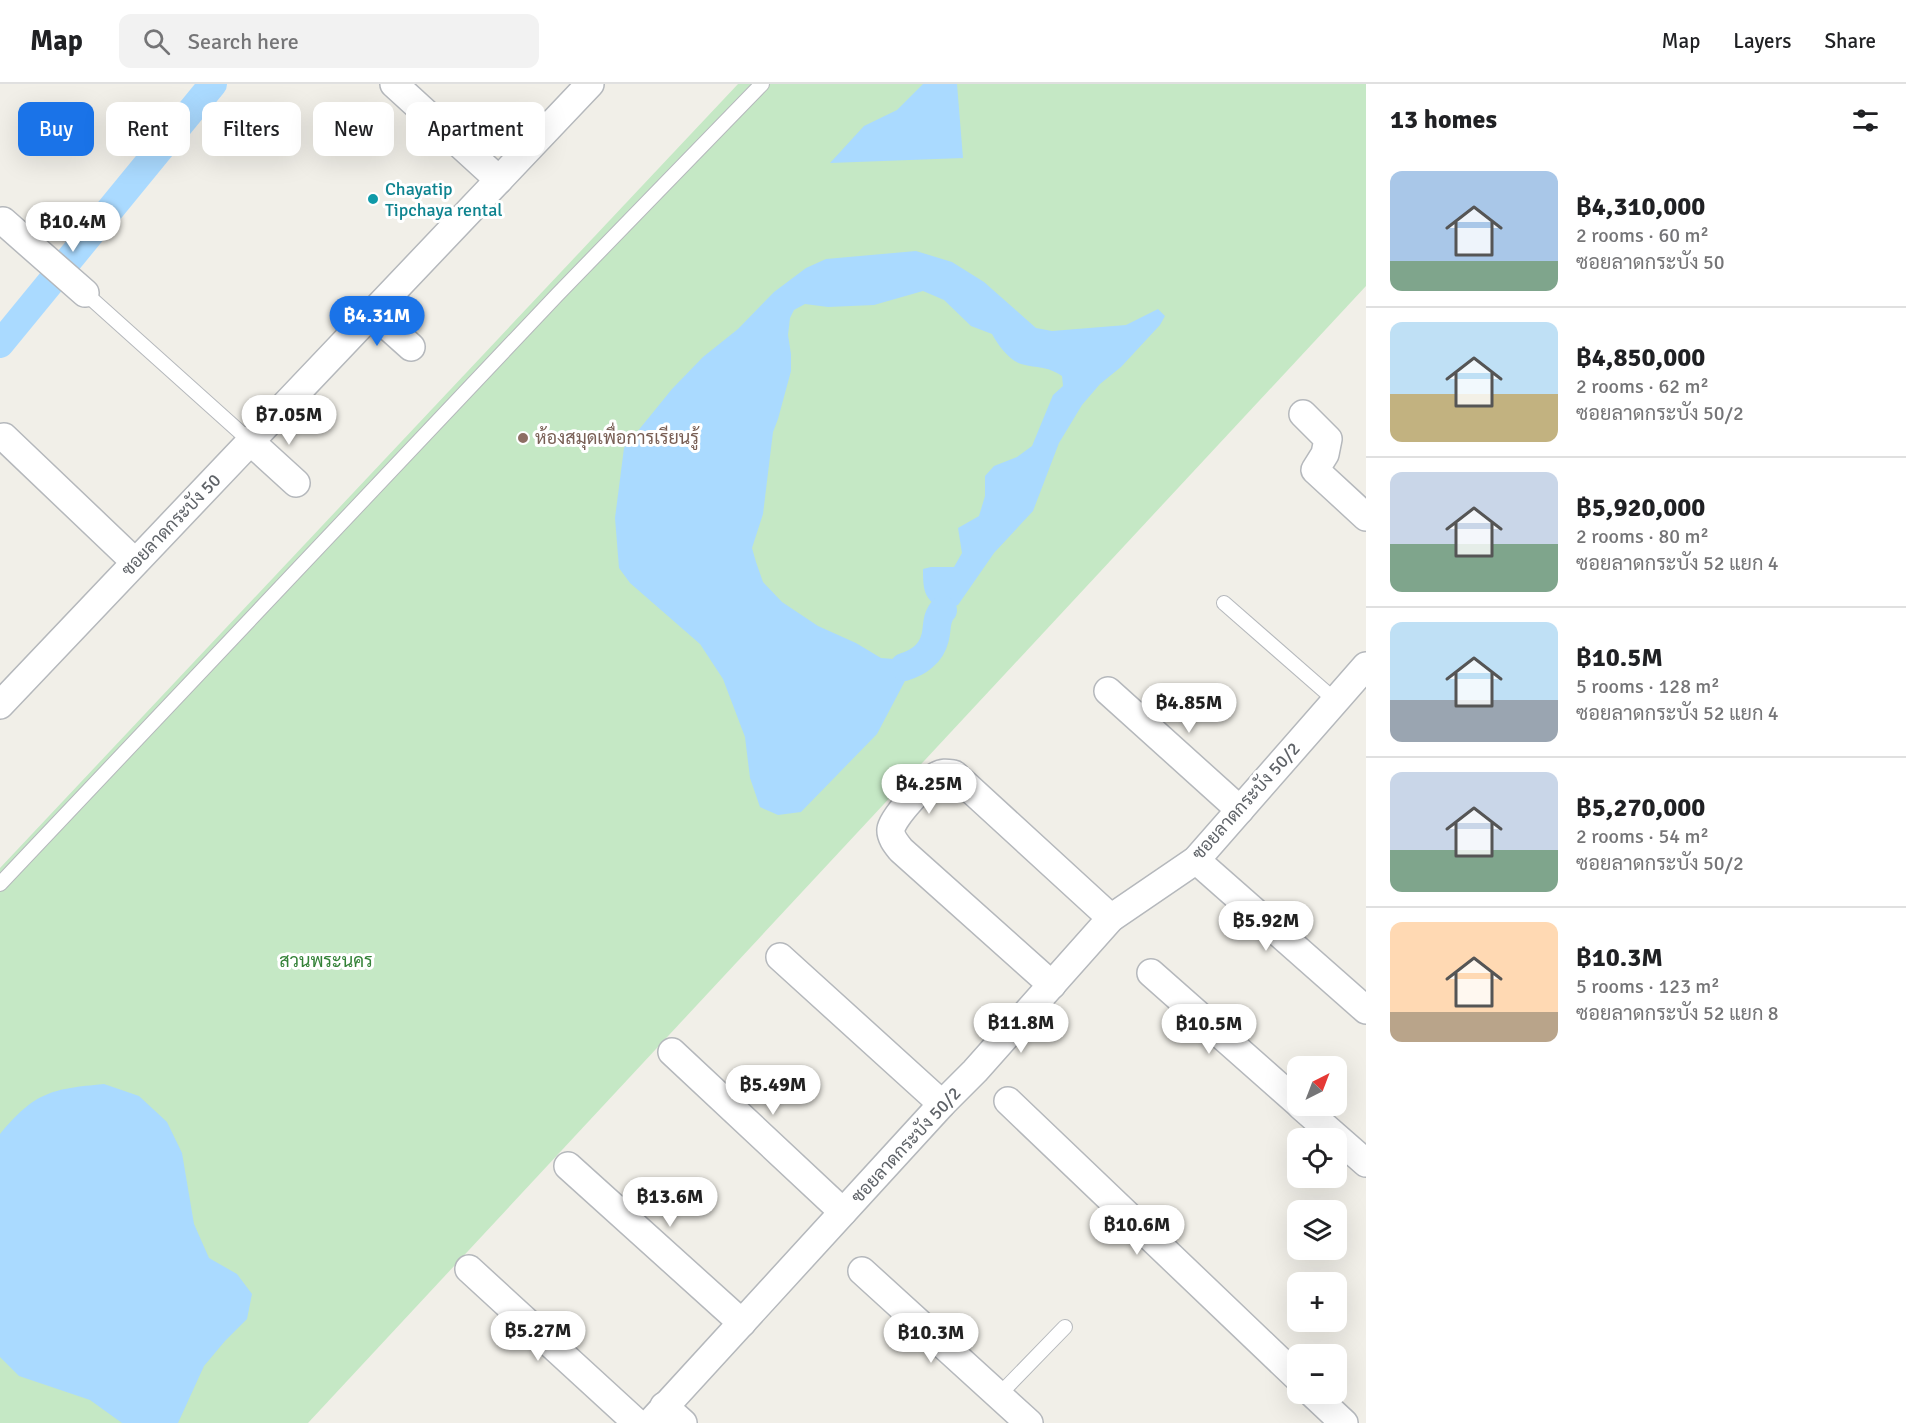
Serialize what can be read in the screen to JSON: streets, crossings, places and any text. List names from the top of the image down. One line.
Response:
{"streets":{"street":["ซอยลาดกระบัง 50","ซอยลาดกระบัง 50/2"]},"parks":["สวนพระนคร"],"places":["Chayatip Tipchaya rental","ห้องสมุดเพื่อการเรียนรู้"],"north":"top right","page":{"header":"Map","search":"Search here","nav":["Map","Layers","Share"],"heading":"13 homes","chip":["Buy","Rent","Filters","New","Apartment"],"list":[{"name":"฿4,310,000","note":"2 rooms · 60 m² · ซอยลาดกระบัง 50"},{"name":"฿4,850,000","note":"2 rooms · 62 m² · ซอยลาดกระบัง 50/2"},{"name":"฿5,920,000","note":"2 rooms · 80 m² · ซอยลาดกระบัง 52 แยก 4"},{"name":"฿10.5M","note":"5 rooms · 128 m² · ซอยลาดกระบัง 52 แยก 4"},{"name":"฿5,270,000","note":"2 rooms · 54 m² · ซอยลาดกระบัง 50/2"},{"name":"฿10.3M","note":"5 rooms · 123 m² · ซอยลาดกระบัง 52 แยก 8"}],"price":["฿10.4M","฿4.31M","฿7.05M","฿4.85M","฿4.25M","฿5.92M","฿11.8M","฿10.5M","฿5.49M","฿13.6M","฿10.6M","฿5.27M","฿10.3M"],"map_buttons":["+","−"]}}
